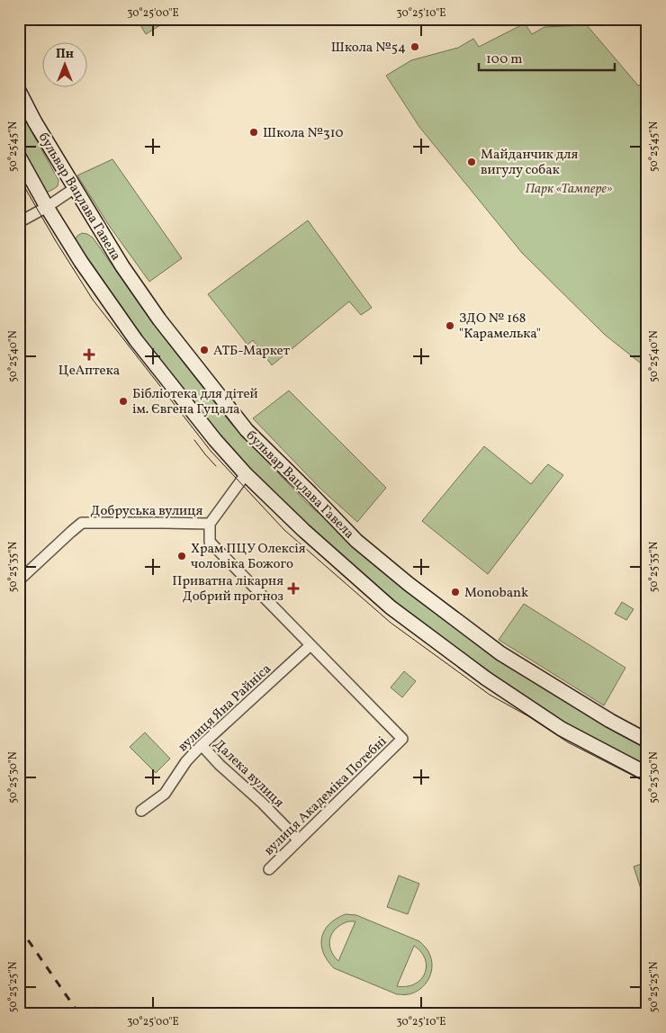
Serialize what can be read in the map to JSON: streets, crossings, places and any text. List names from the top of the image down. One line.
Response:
{"streets":{"main road":["бульвар Вацлава Гавела"],"street":["Добруська вулиця","вулиця Яна Райніса","Далека вулиця","вулиця Академіка Потебні"]},"crossings":[["Добруська вулиця","вулиця Академіка Потебні"],["вулиця Яна Райніса","Далека вулиця"],["вулиця Яна Райніса","вулиця Академіка Потебні"],["Далека вулиця","вулиця Академіка Потебні"]],"parks":["Парк «Тампере»"],"places":{"other":["Школа №54","Школа №310","Майданчик для вигулу собак","ЗДО № 168 \"Карамелька\"","АТБ-Маркет","Бібліотека для дітей ім. Євгена Гуцала","Храм ПЦУ Олексія чоловіка Божого","Monobank"],"health":["ЦеАптека","Приватна лікарня Добрий прогноз"]},"scale_bar":"100 m","north":"top","coordinates":["30°25'00\"E","30°25'10\"E","50°25'45\"N","50°25'40\"N","50°25'35\"N","50°25'30\"N","50°25'25\"N"]}
